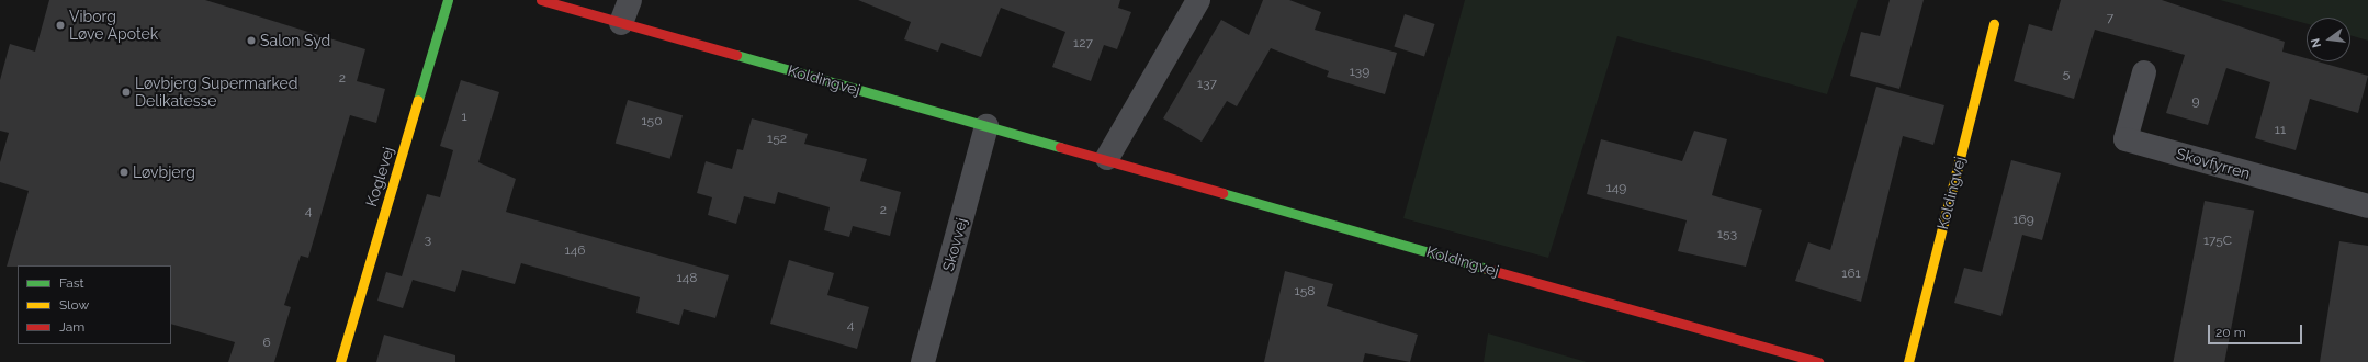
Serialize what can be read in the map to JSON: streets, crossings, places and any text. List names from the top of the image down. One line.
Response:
{"streets":{"street":["Koldingvej","Skovfyrren","Koglevej","Skovvej"]},"crossings":[["Koldingvej","Skovvej"]],"places":["Viborg Løve Apotek","Salon Syd","Løvbjerg Supermarked Delikatesse","Løvbjerg"],"house_numbers":["7","127","139","5","2","137","9","1","150","11","152","149","2","4","169","153","3","175C","146","161","148","158","4","6"],"legend":["Fast","Slow","Jam"],"scale_bar":"20 m","north":"left"}
